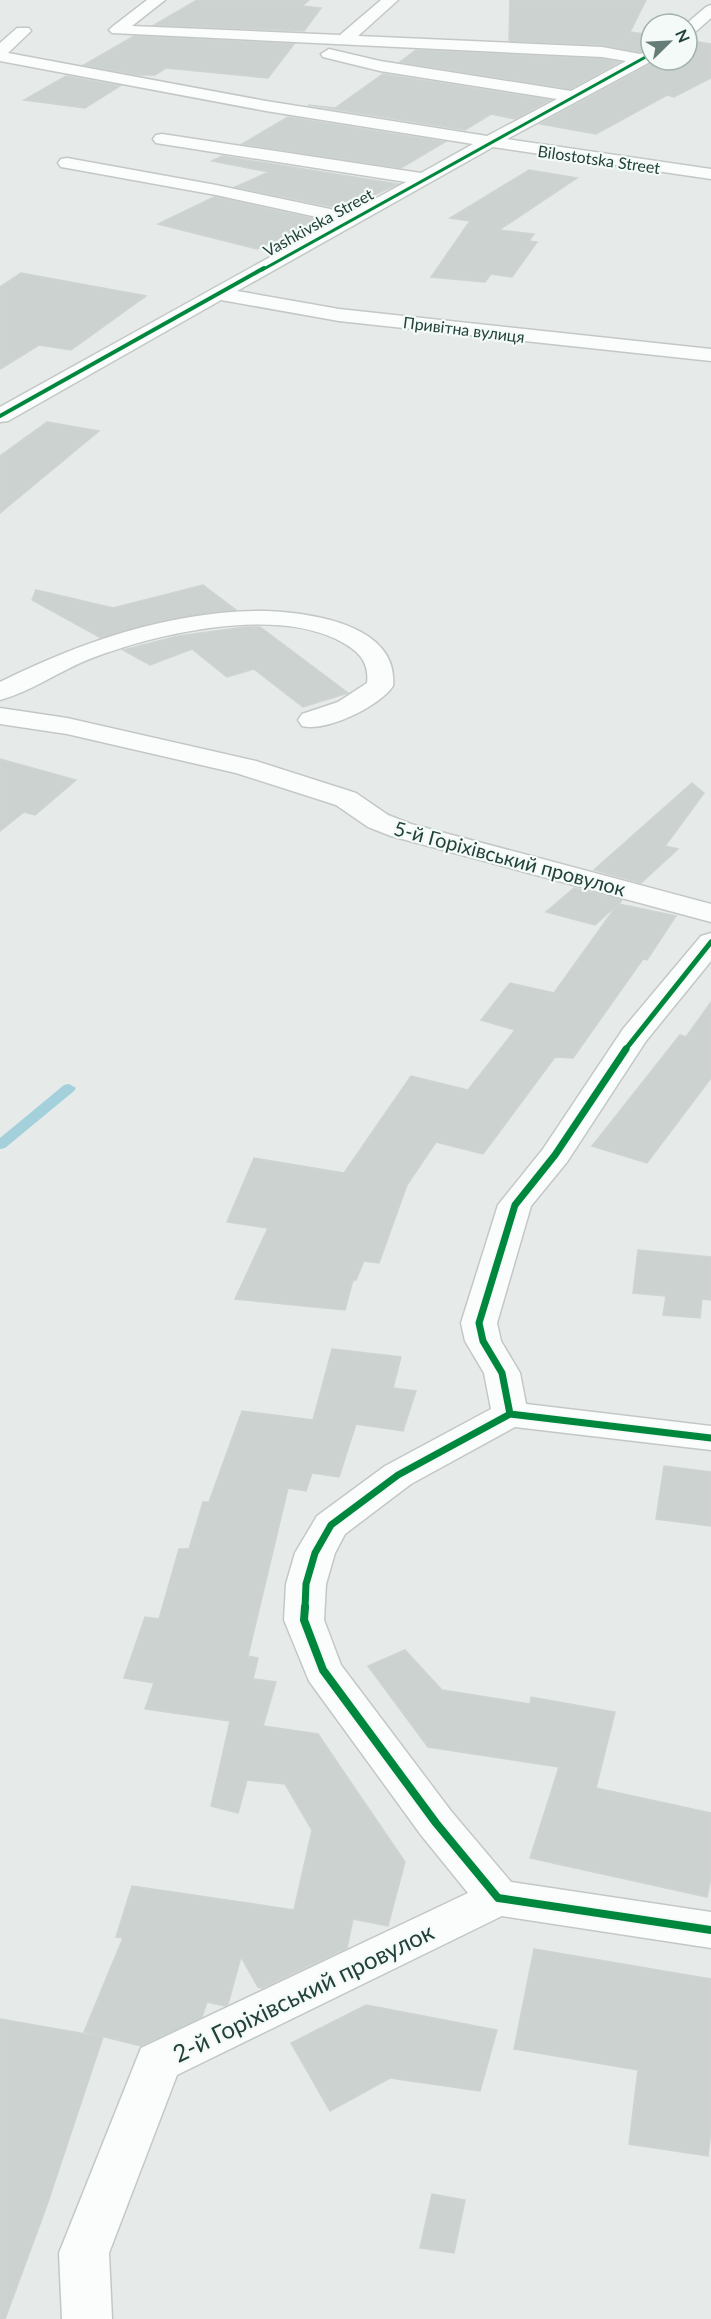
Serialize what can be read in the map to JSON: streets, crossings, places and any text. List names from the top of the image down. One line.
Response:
{"streets":{"street":["Bilostotska Street","Vashkivska Street","Привітна вулиця","5-й Горіхівський провулок","2-й Горіхівський провулок"]},"crossings":[["Bilostotska Street","Vashkivska Street"],["Vashkivska Street","Привітна вулиця"]],"north":"top right"}
